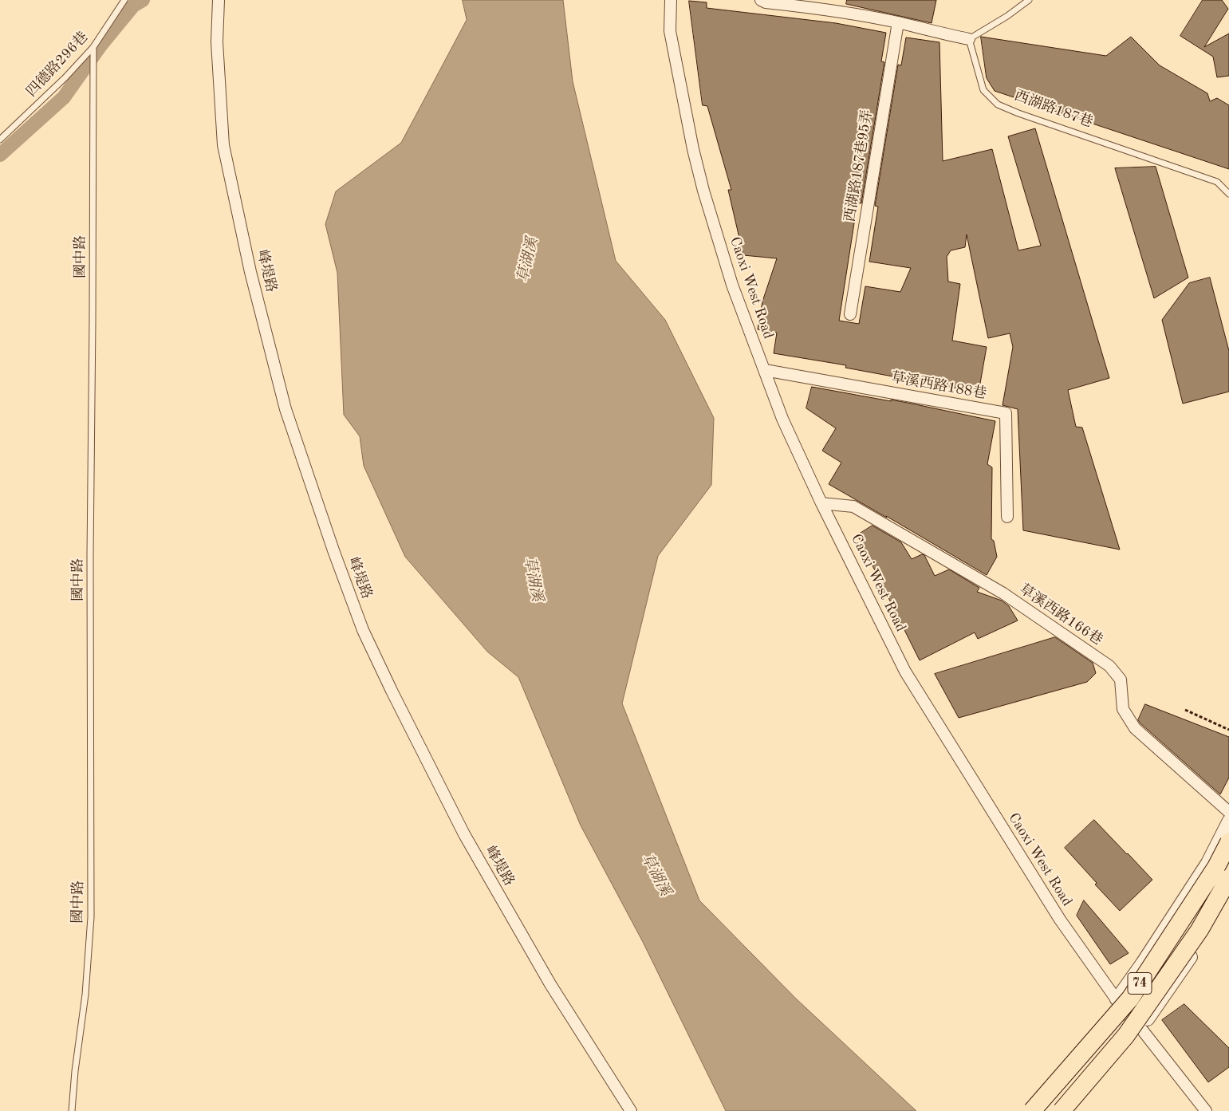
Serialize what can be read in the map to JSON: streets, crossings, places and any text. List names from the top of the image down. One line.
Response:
{"streets":{"highway":["74"],"street":["西湖路187巷95弄","峰堤路","Caoxi West Road","草溪西路188巷","草溪西路166巷"],"lane":["四德路296巷","西湖路187巷","國中路"]},"crossings":[["四德路296巷","國中路"],["Caoxi West Road","草溪西路188巷"],["Caoxi West Road","草溪西路166巷"]],"water":["草湖溪"]}
